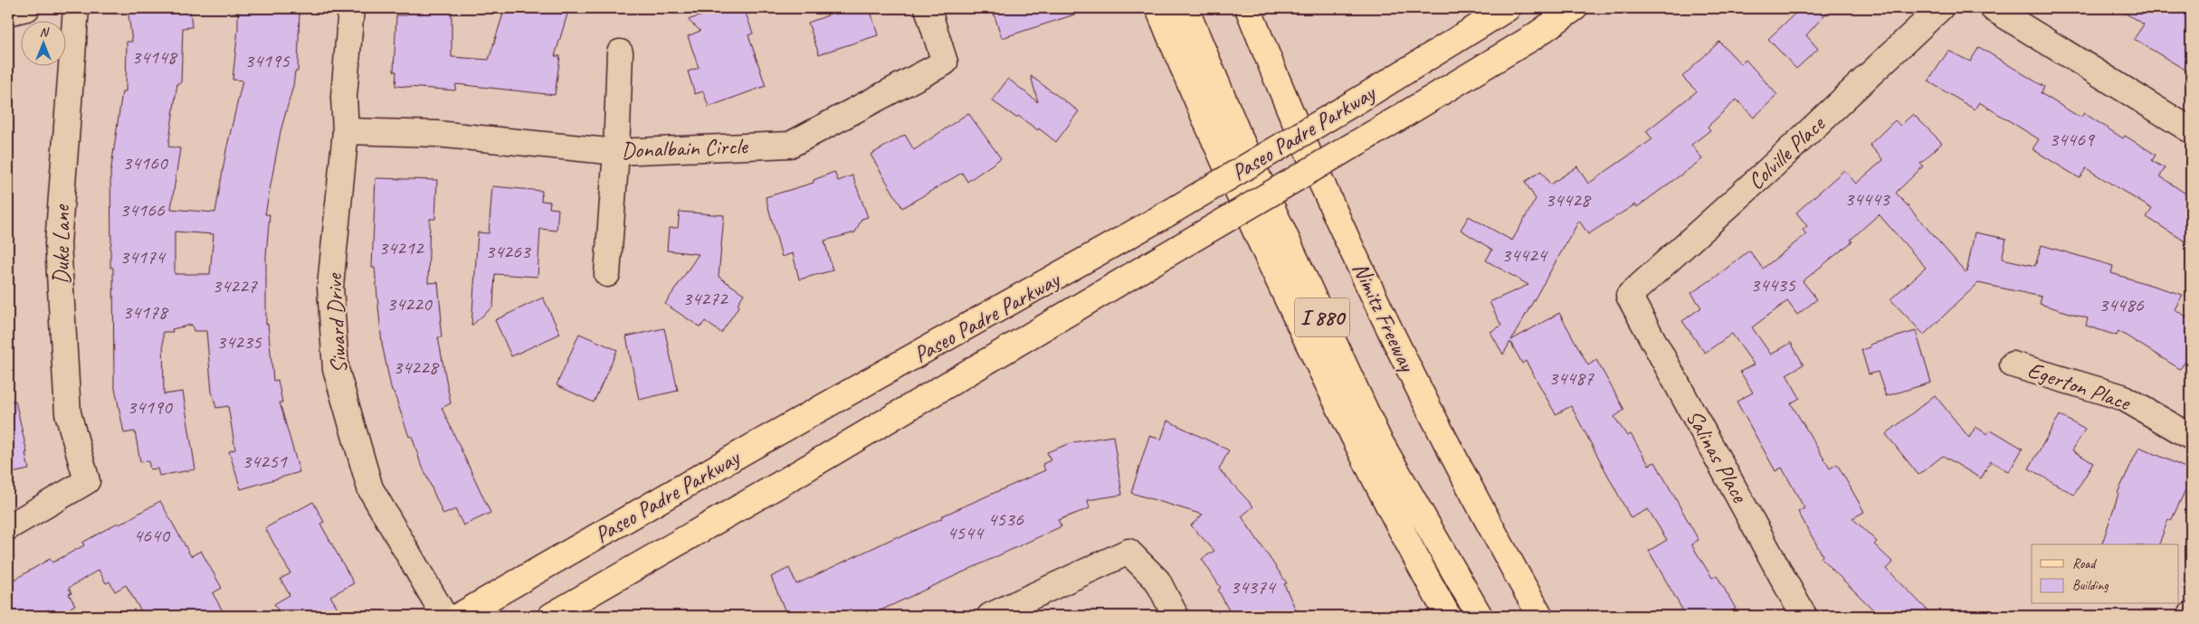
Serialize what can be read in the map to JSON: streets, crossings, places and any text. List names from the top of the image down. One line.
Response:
{"streets":{"main road":["Paseo Padre Parkway","Nimitz Freeway","I 880"],"street":["Donalbain Circle","Colville Place","Duke Lane","Siward Drive","Egerton Place","Salinas Place"]},"crossings":[["Donalbain Circle","Siward Drive"],["Colville Place","Salinas Place"]],"house_numbers":["34148","34195","34469","34160","34443","34428","34166","34212","34263","34424","34174","34435","34227","34272","34220","34486","34178","34235","34228","34487","34190","34251","4536","4544","4640","34374"],"legend":["Road","Building"],"north":"top"}
